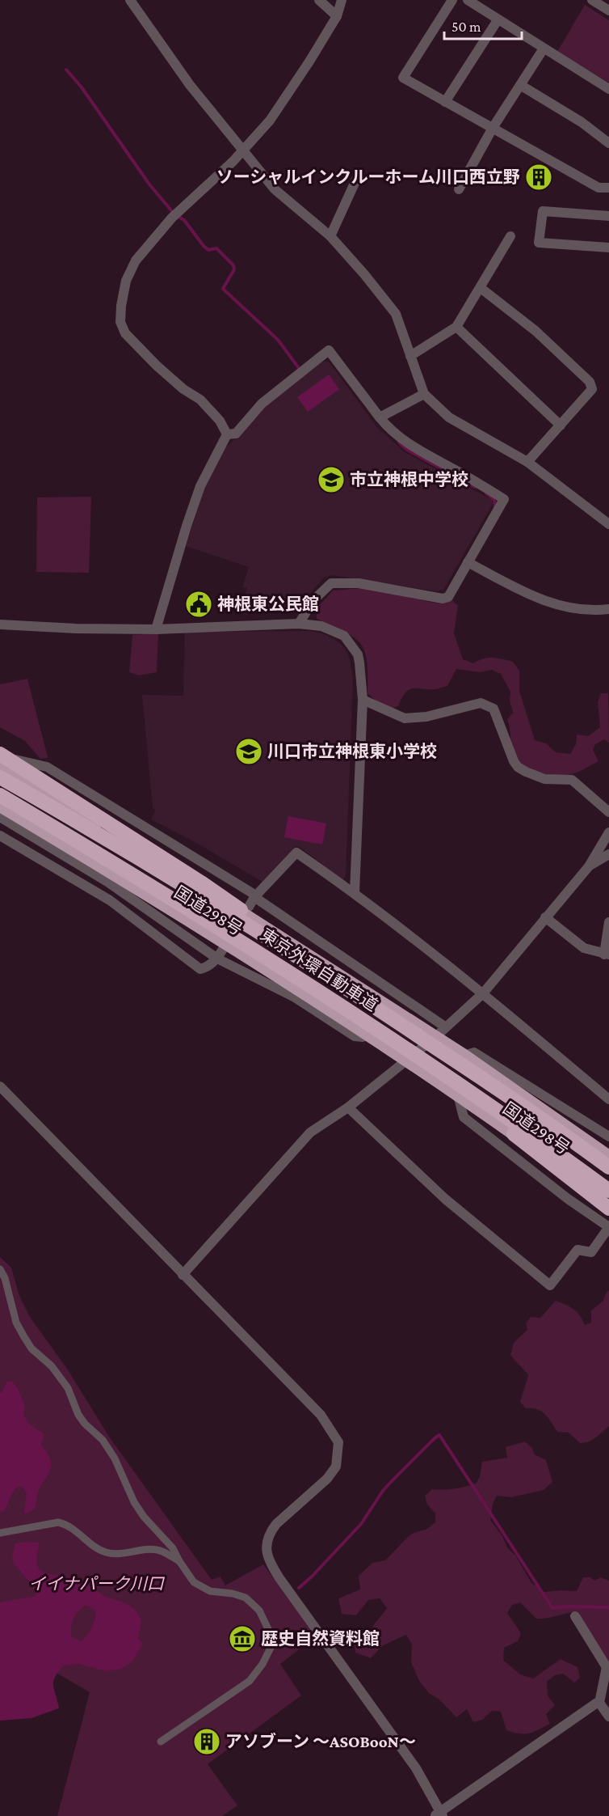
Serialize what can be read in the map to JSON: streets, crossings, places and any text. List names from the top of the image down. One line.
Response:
{"streets":{"highway":["国道298号","東京外環自動車道"]},"parks":["イイナパーク川口"],"places":{"building":["ソーシャルインクルーホーム川口西立野","アソブーン ～ASOBooN～"],"school or university":["市立神根中学校","川口市立神根東小学校"],"public building":["神根東公民館"],"museum":["歴史自然資料館"]},"scale_bar":"50 m"}
